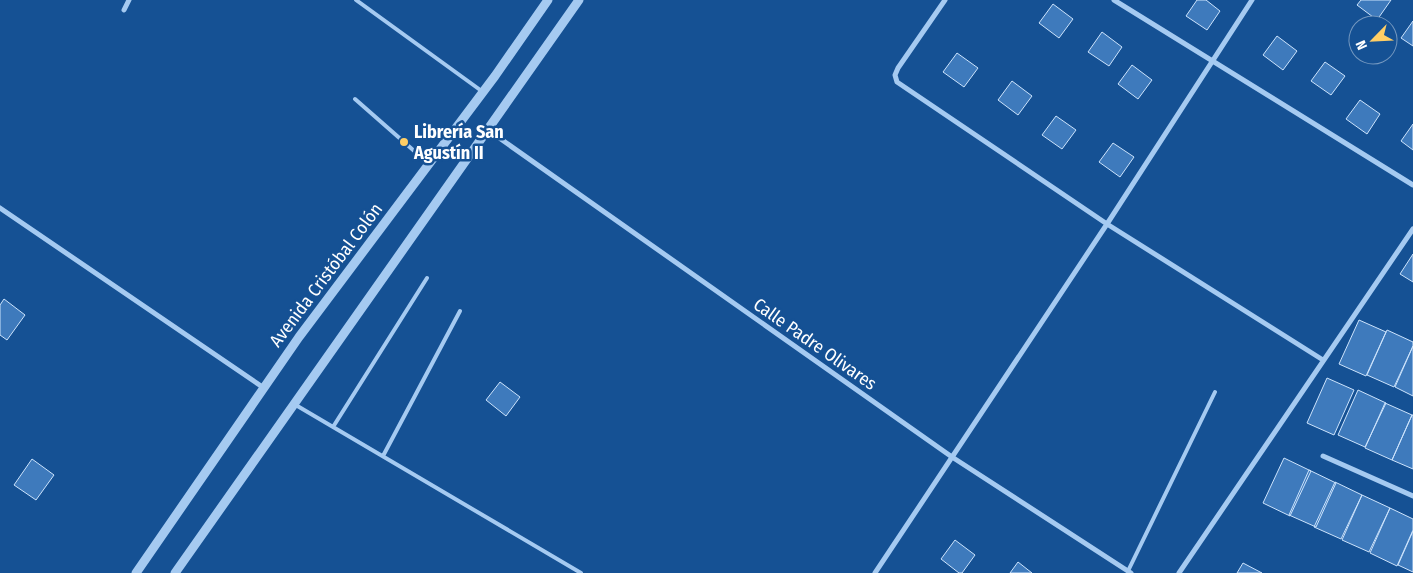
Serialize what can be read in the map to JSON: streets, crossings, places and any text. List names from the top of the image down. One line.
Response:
{"streets":{"street":["Avenida Cristóbal Colón","Calle Padre Olivares"]},"places":["Librería San Agustín II"],"north":"bottom left"}
